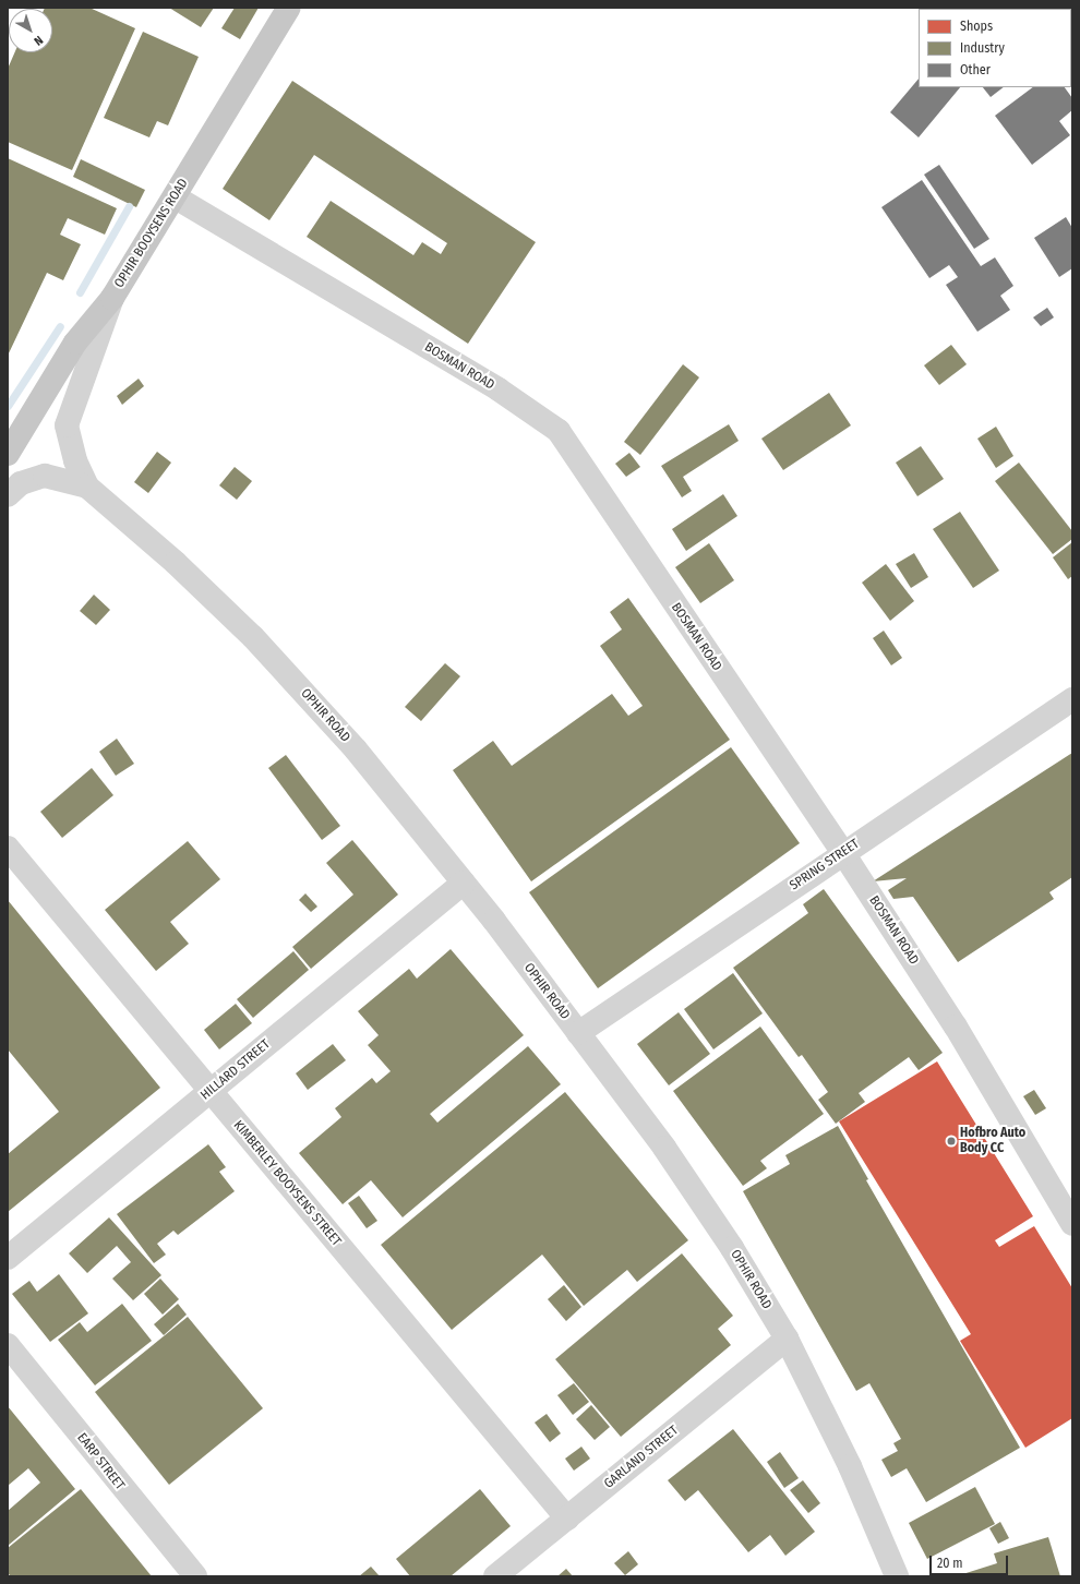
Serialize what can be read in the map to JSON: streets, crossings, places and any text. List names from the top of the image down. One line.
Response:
{"streets":{"main road":["OPHIR BOOYSENS ROAD"],"street":["BOSMAN ROAD","OPHIR ROAD","SPRING STREET","HILLARD STREET","KIMBERLEY BOOYSENS STREET","GARLAND STREET","EARP STREET"]},"crossings":[["OPHIR BOOYSENS ROAD","BOSMAN ROAD"],["BOSMAN ROAD","SPRING STREET"],["OPHIR ROAD","SPRING STREET"],["OPHIR ROAD","HILLARD STREET"],["OPHIR ROAD","GARLAND STREET"],["HILLARD STREET","KIMBERLEY BOOYSENS STREET"],["KIMBERLEY BOOYSENS STREET","GARLAND STREET"]],"places":["Hofbro Auto Body CC"],"legend":["Shops","Industry","Other"],"scale_bar":"20 m","north":"bottom right"}
